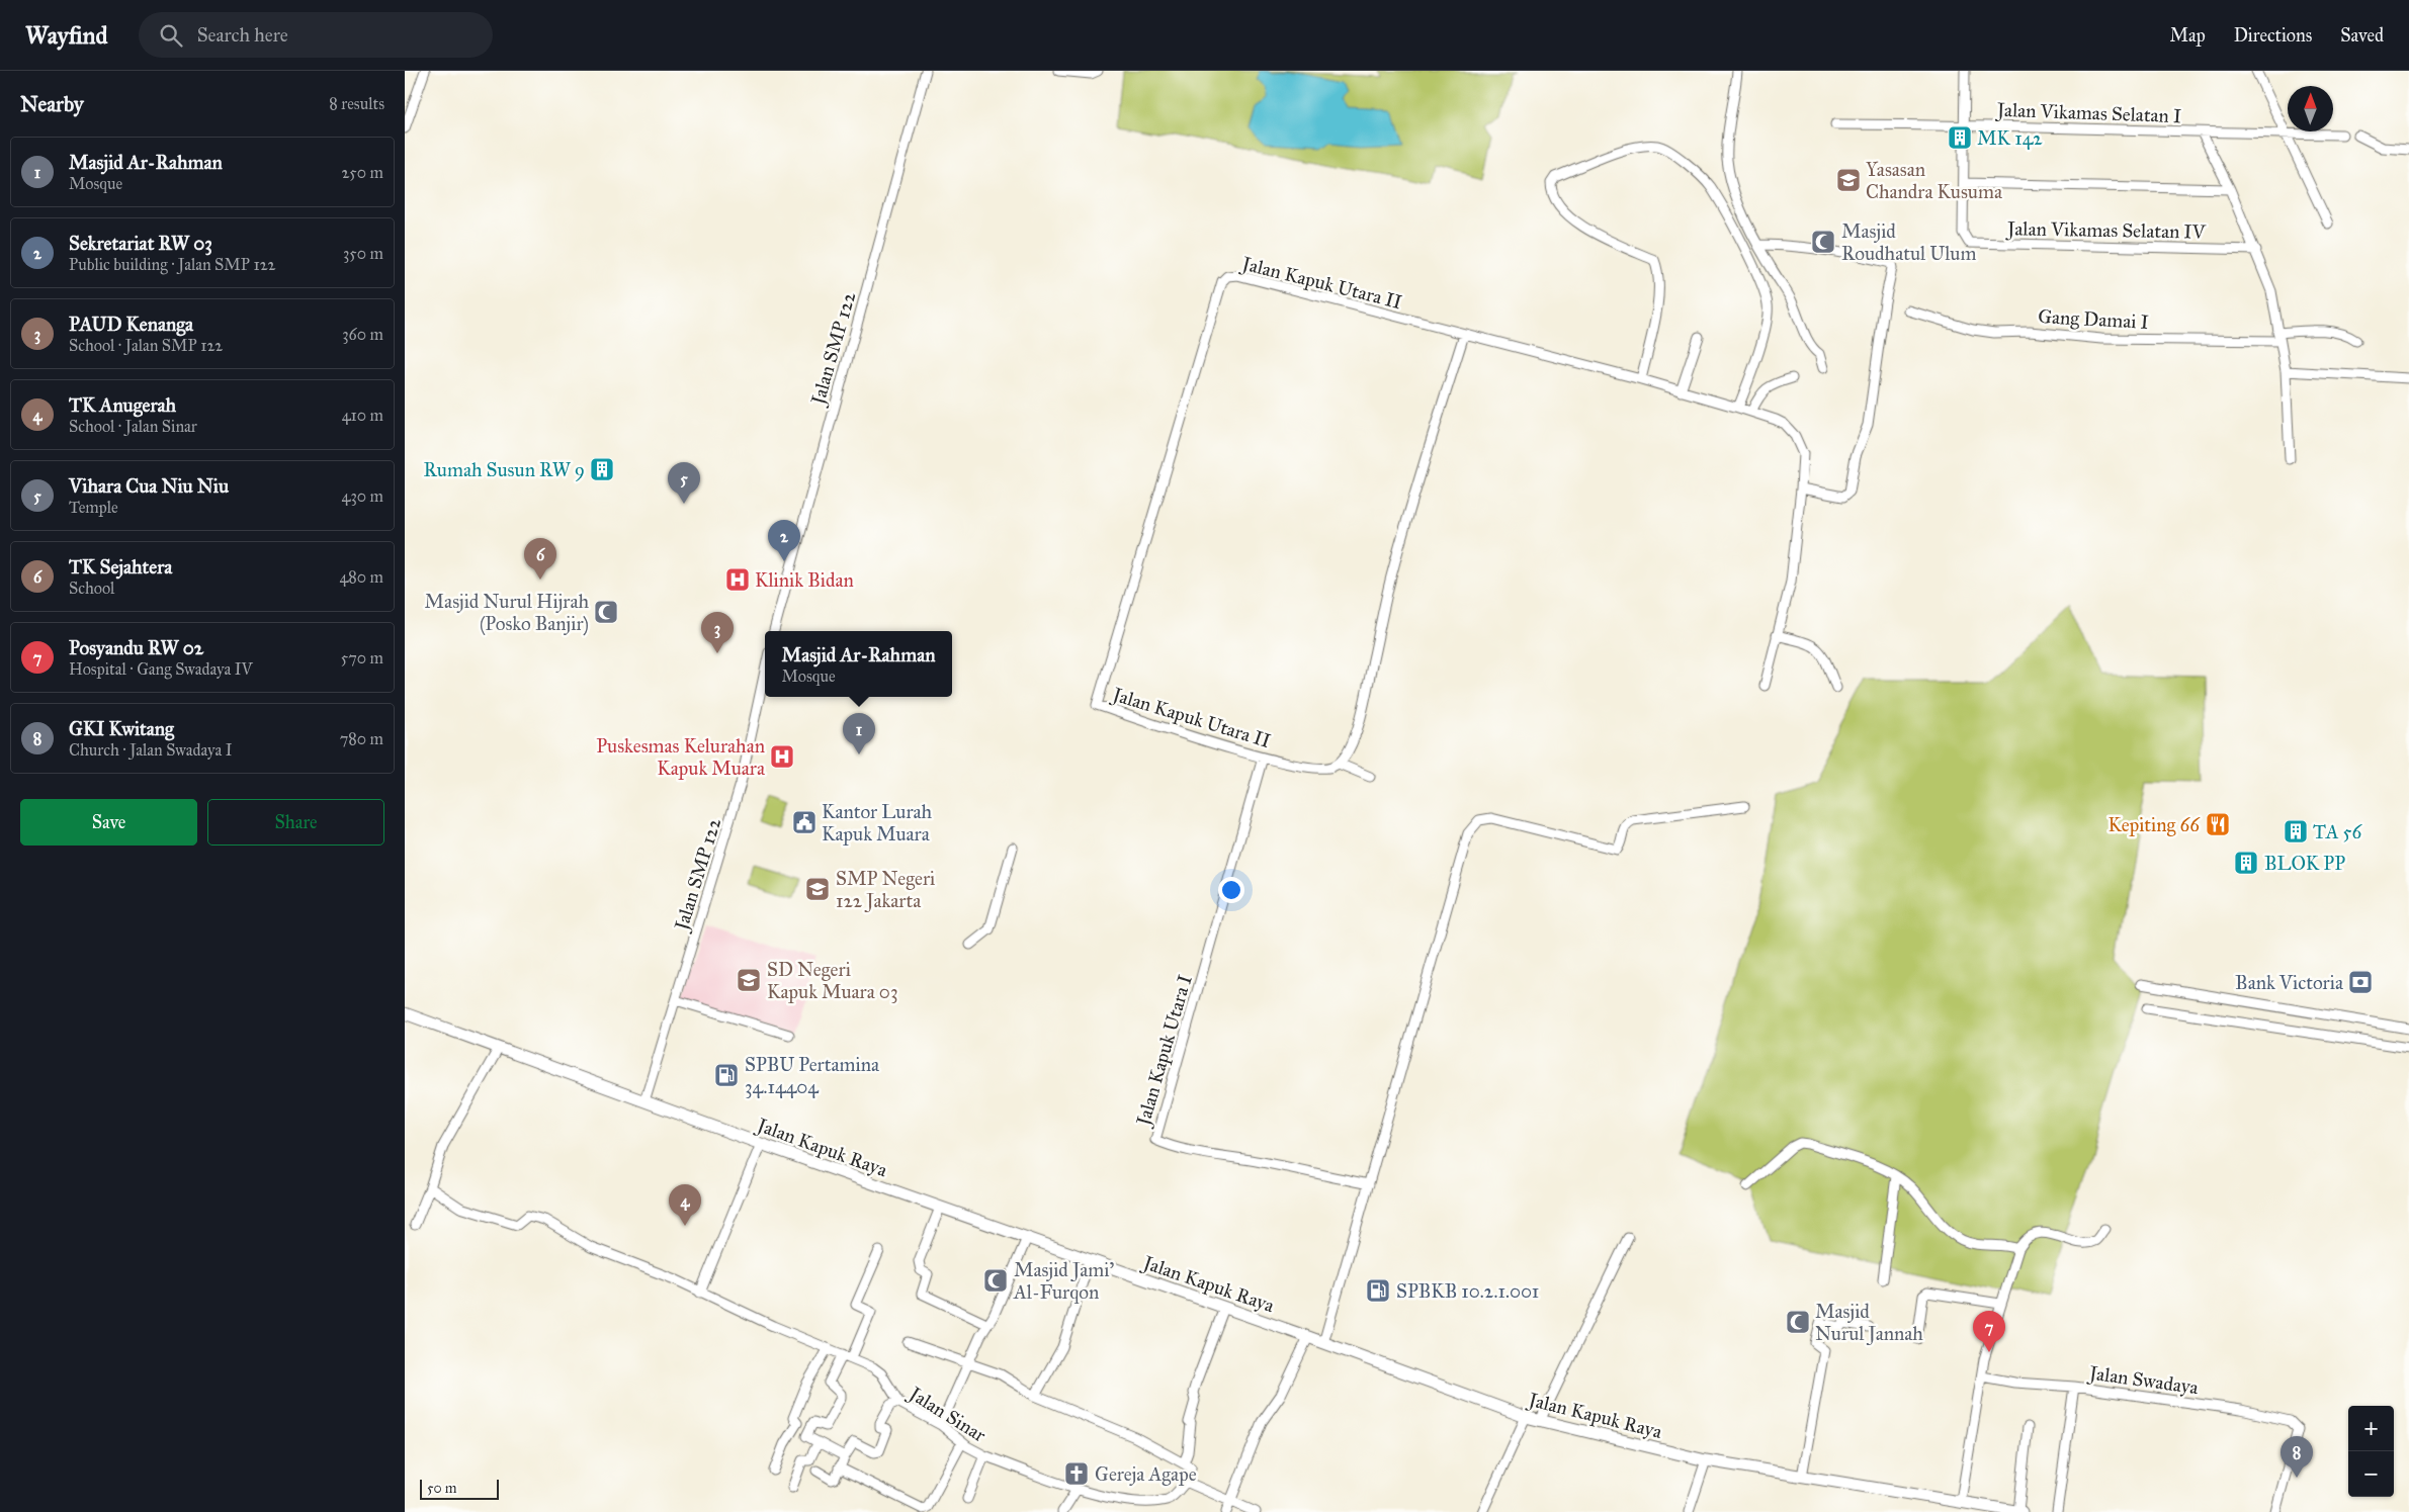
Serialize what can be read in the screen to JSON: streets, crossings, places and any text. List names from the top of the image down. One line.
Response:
{"streets":{"main road":["Jalan Kapuk Raya"],"street":["Jalan Vikamas Selatan I","Jalan Vikamas Selatan IV","Jalan Kapuk Utara II","Gang Damai I","Jalan SMP 122","Jalan Kapuk Utara I","Jalan Swadaya","Jalan Sinar"]},"crossings":[["Jalan Kapuk Utara II","Jalan Kapuk Utara I"],["Jalan SMP 122","Jalan Kapuk Raya"]],"places":{"building":["MK 142","Rumah Susun RW 9","TA 56","BLOK PP"],"school or university":["Yasasan Chandra Kusuma","SMP Negeri 122 Jakarta","SD Negeri Kapuk Muara 03"],"mosque":["Masjid Roudhatul Ulum","Masjid Nurul Hijrah (Posko Banjir)","Masjid Jami' Al-Furqon","Masjid Nurul Jannah"],"hospital":["Klinik Bidan","Puskesmas Kelurahan Kapuk Muara"],"public building":["Kantor Lurah Kapuk Muara"],"restaurant":["Kepiting 66"],"bank":["Bank Victoria"],"fuel station":["SPBU Pertamina 34.14404","SPBKB 10.2.1.001"],"church":["Gereja Agape"]},"scale_bar":"50 m","north":"top","page":{"header":"Wayfind","search":"Search here","nav":["Map","Directions","Saved"],"heading":["Nearby","8 results"],"list":[{"mark":"1","name":"Masjid Ar-Rahman","note":"Mosque","value":"250 m"},{"mark":"2","name":"Sekretariat RW 03","note":"Public building · Jalan SMP 122","value":"350 m"},{"mark":"3","name":"PAUD Kenanga","note":"School · Jalan SMP 122","value":"360 m"},{"mark":"4","name":"TK Anugerah","note":"School · Jalan Sinar","value":"410 m"},{"mark":"5","name":"Vihara Cua Niu Niu","note":"Temple","value":"430 m"},{"mark":"6","name":"TK Sejahtera","note":"School","value":"480 m"},{"mark":"7","name":"Posyandu RW 02","note":"Hospital · Gang Swadaya IV","value":"570 m"},{"mark":"8","name":"GKI Kwitang","note":"Church · Jalan Swadaya I","value":"780 m"}],"pins":["5","2","6","3","1","4","7","8"],"popup":["Masjid Ar-Rahman","Mosque"],"buttons":["Save","Share"],"map_buttons":["+","−"],"scale":"50 m"}}
